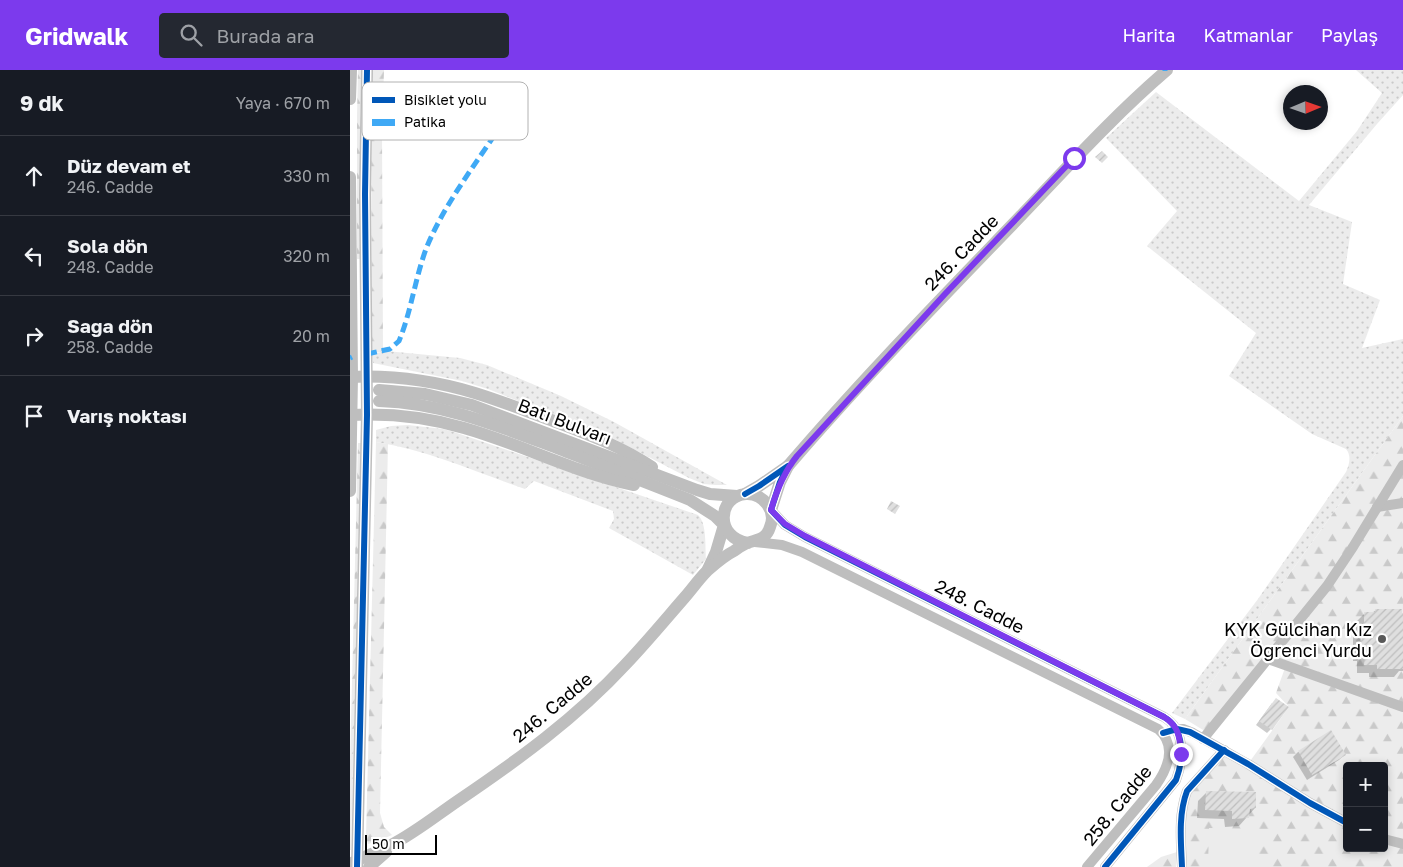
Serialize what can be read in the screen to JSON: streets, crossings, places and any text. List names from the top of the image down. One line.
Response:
{"streets":{"street":["246. Cadde","Batı Bulvarı","248. Cadde","258. Cadde"]},"crossings":[["246. Cadde","Batı Bulvarı"],["246. Cadde","248. Cadde"],["Batı Bulvarı","248. Cadde"],["248. Cadde","258. Cadde"]],"places":["KYK Gülcihan Kız Öğrenci Yurdu"],"legend":["Bisiklet yolu","Patika"],"scale_bar":"50 m","north":"right","page":{"header":"Gridwalk","search":"Burada ara","nav":["Harita","Katmanlar","Paylaş"],"heading":["9 dk","Yaya · 670 m"],"list":[["Düz devam et","246. Cadde","330 m"],["Sola dön","248. Cadde","320 m"],["Sağa dön","258. Cadde","20 m"],"Varış noktası"],"map_buttons":["+","−"],"scale":"50 m"}}
